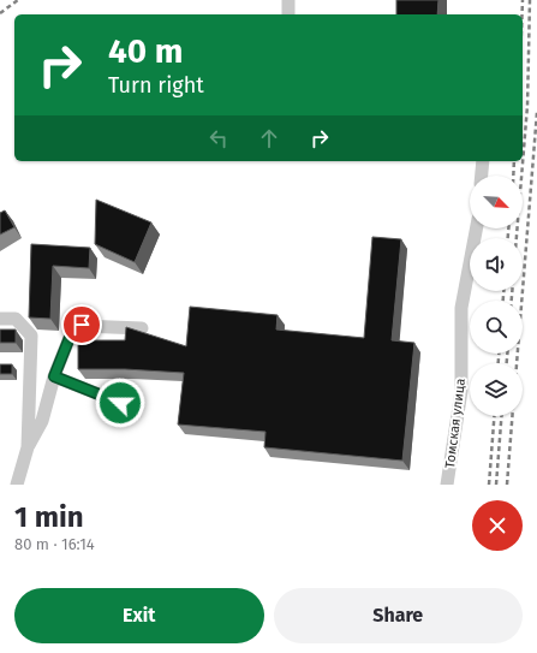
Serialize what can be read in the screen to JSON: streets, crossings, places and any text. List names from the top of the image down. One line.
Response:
{"streets":{"street":["Томская улица"]},"north":"bottom right","page":{"turn":["40 m","Turn right"],"heading":["1 min","80 m · 16:14"],"buttons":["Exit","Share"]}}
